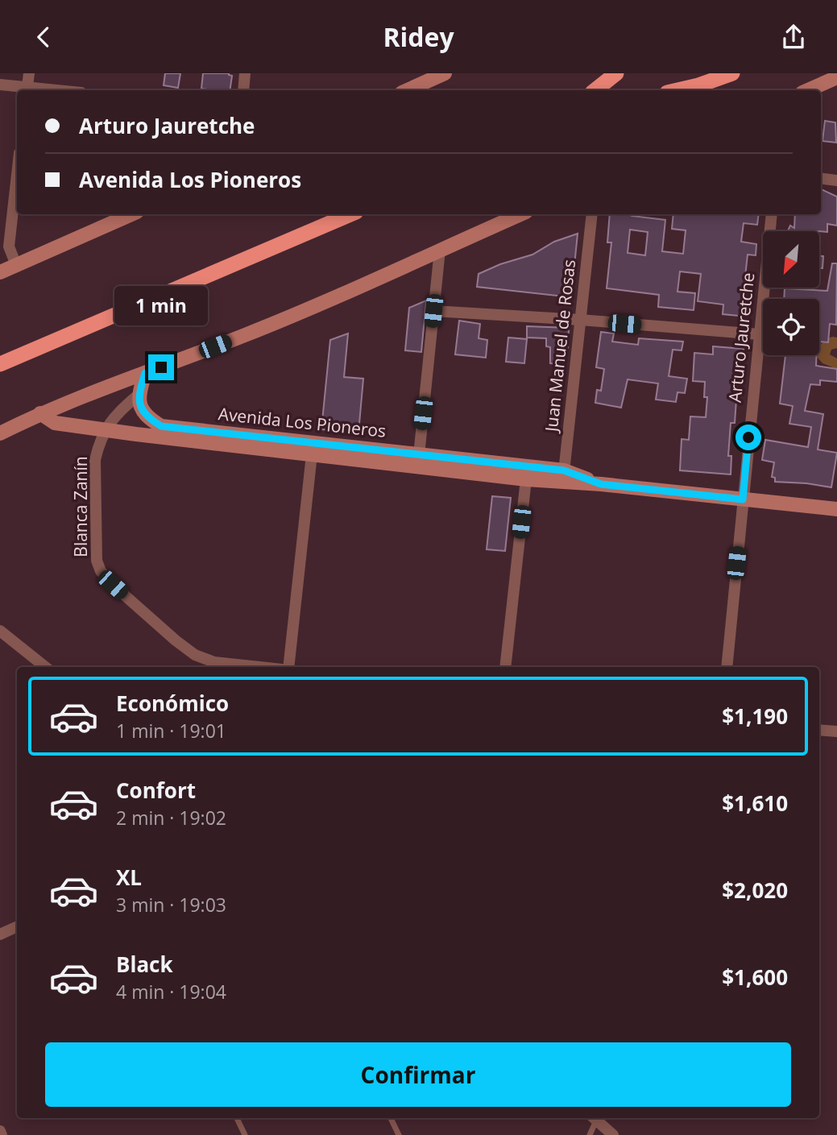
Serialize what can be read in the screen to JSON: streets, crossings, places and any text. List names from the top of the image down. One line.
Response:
{"streets":{"main road":["Avenida Los Pioneros"],"street":["Arturo Jauretche","Juan Manuel de Rosas","Blanca Zanín"]},"crossings":[["Arturo Jauretche","Avenida Los Pioneros"],["Juan Manuel de Rosas","Avenida Los Pioneros"],["Avenida Los Pioneros","Blanca Zanín"]],"north":"bottom left","page":{"header":"Ridey","banner":["Arturo Jauretche","Avenida Los Pioneros"],"bubble":"1 min","list":[{"name":"Económico","note":"1 min · 19:01","value":"$1,190"},{"name":"Confort","note":"2 min · 19:02","value":"$1,610"},{"name":"XL","note":"3 min · 19:03","value":"$2,020"},{"name":"Black","note":"4 min · 19:04","value":"$1,600"}],"buttons":"Confirmar"}}
